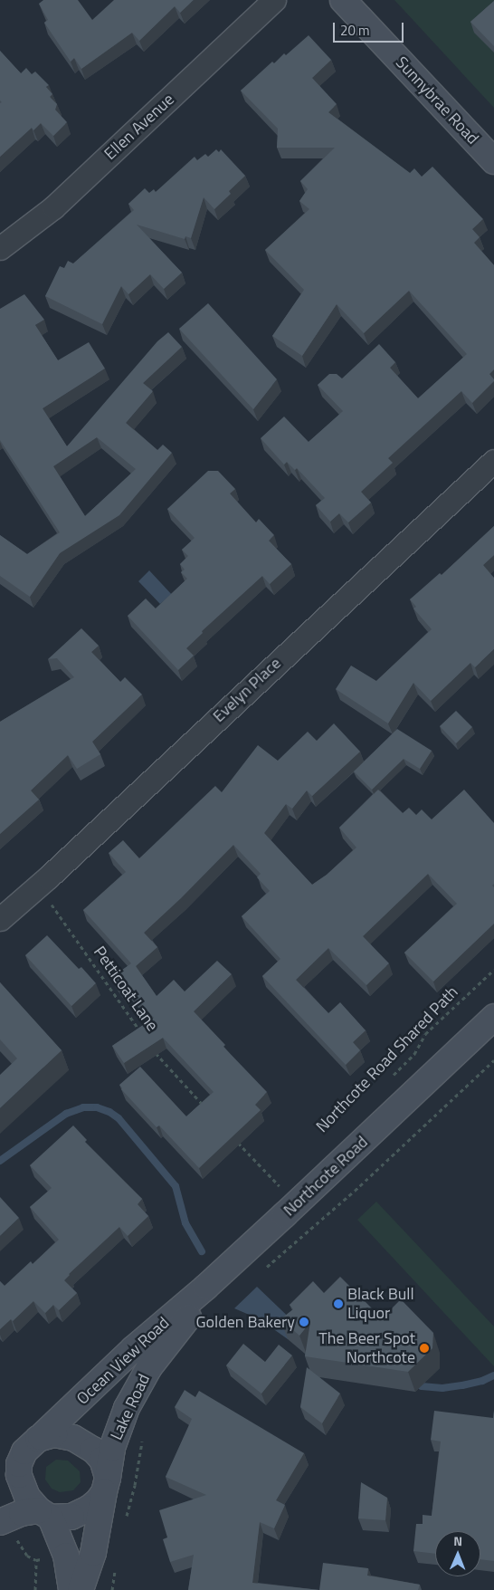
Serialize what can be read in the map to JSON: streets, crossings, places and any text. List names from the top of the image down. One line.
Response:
{"streets":{"main road":["Sunnybrae Road","Northcote Road","Ocean View Road","Lake Road"],"street":["Ellen Avenue","Evelyn Place"],"path":["Petticoat Lane","Northcote Road Shared Path"]},"crossings":[["Northcote Road","Ocean View Road"],["Northcote Road","Lake Road"],["Ocean View Road","Lake Road"]],"places":["Black Bull Liquor","Golden Bakery","The Beer Spot Northcote"],"scale_bar":"20 m","north":"top"}
